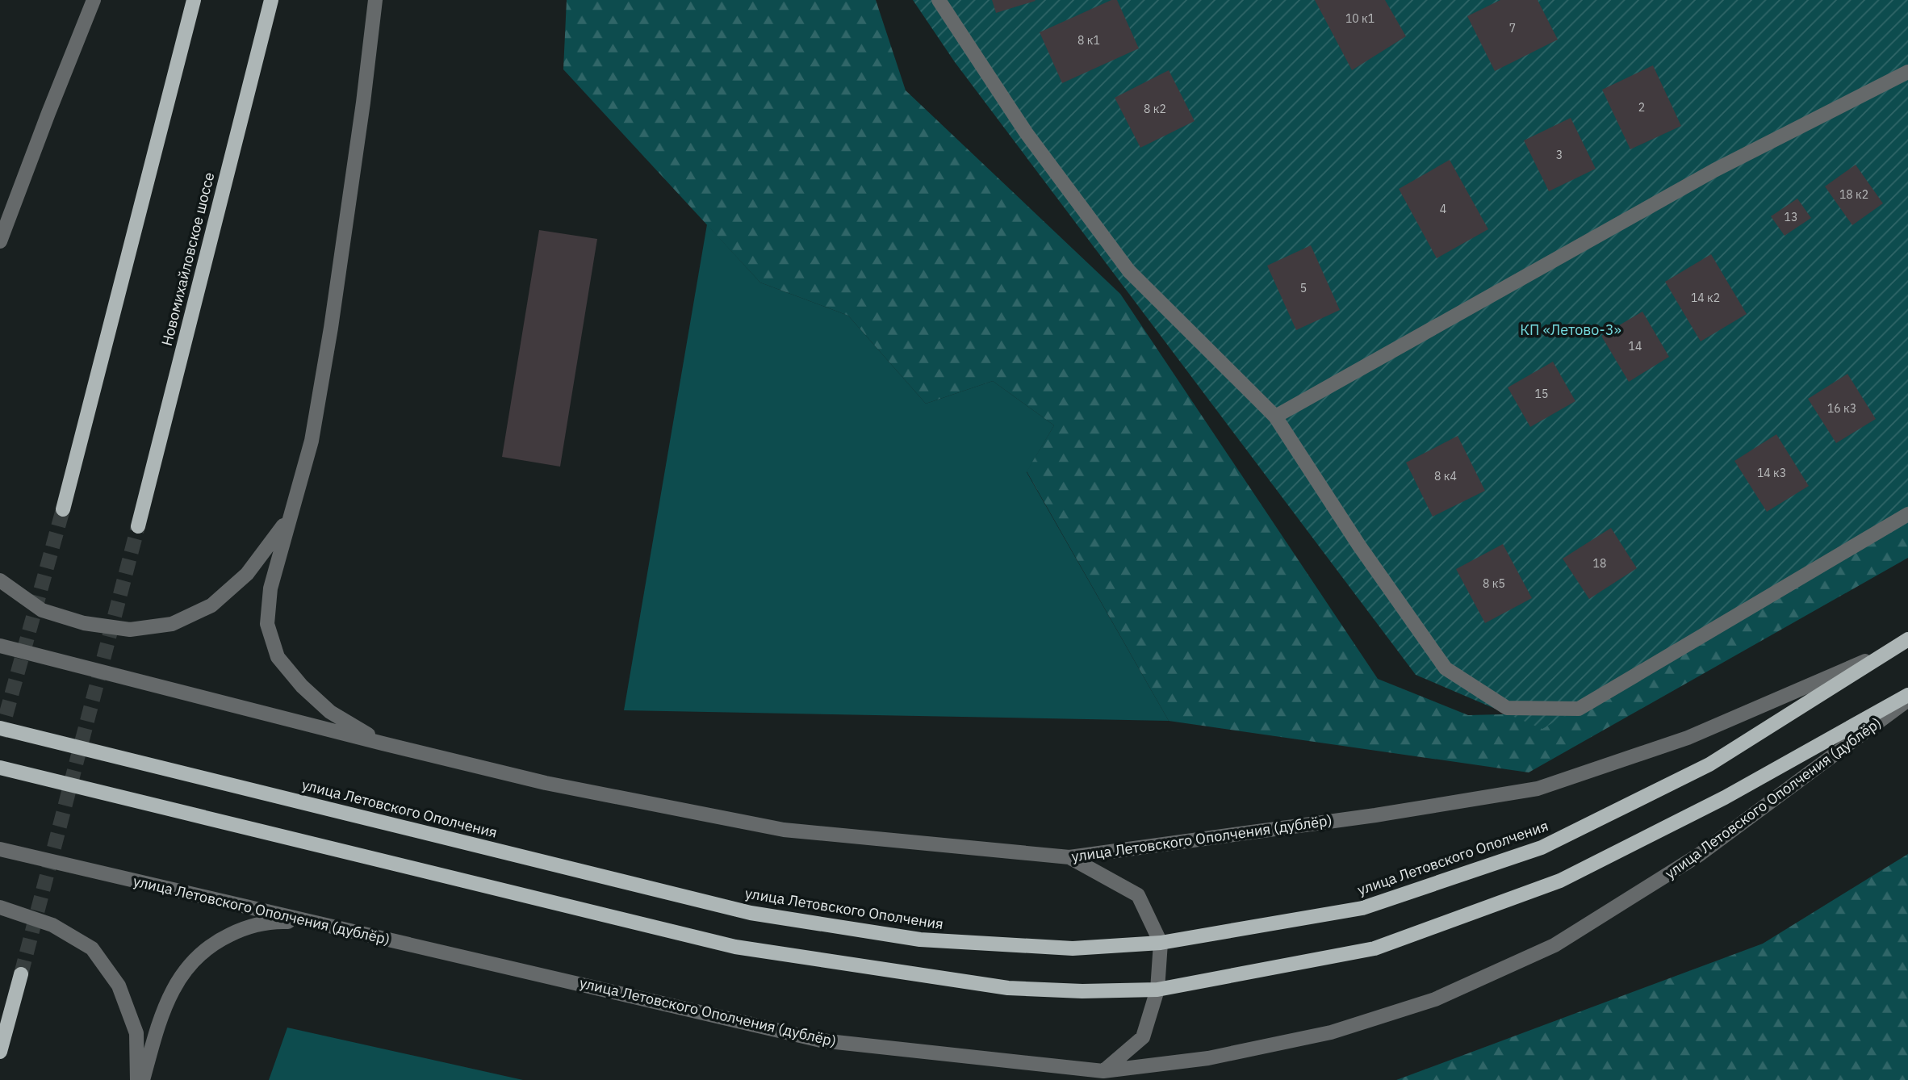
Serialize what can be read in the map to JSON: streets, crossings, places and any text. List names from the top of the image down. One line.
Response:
{"streets":{"main road":["Новомихайловское шоссе","улица Летовского Ополчения"],"street":["улица Летовского Ополчения (дублёр)"]},"crossings":[["улица Летовского Ополчения (дублёр)","улица Летовского Ополчения"]],"parks":["КП «Летово-3»"],"house_numbers":["10 к1","7","8 к1","2","8 к2","3","18 к2","4","13","5","14 к2","14","15","16 к3","14 к3","8 к4","18","8 к5"]}
